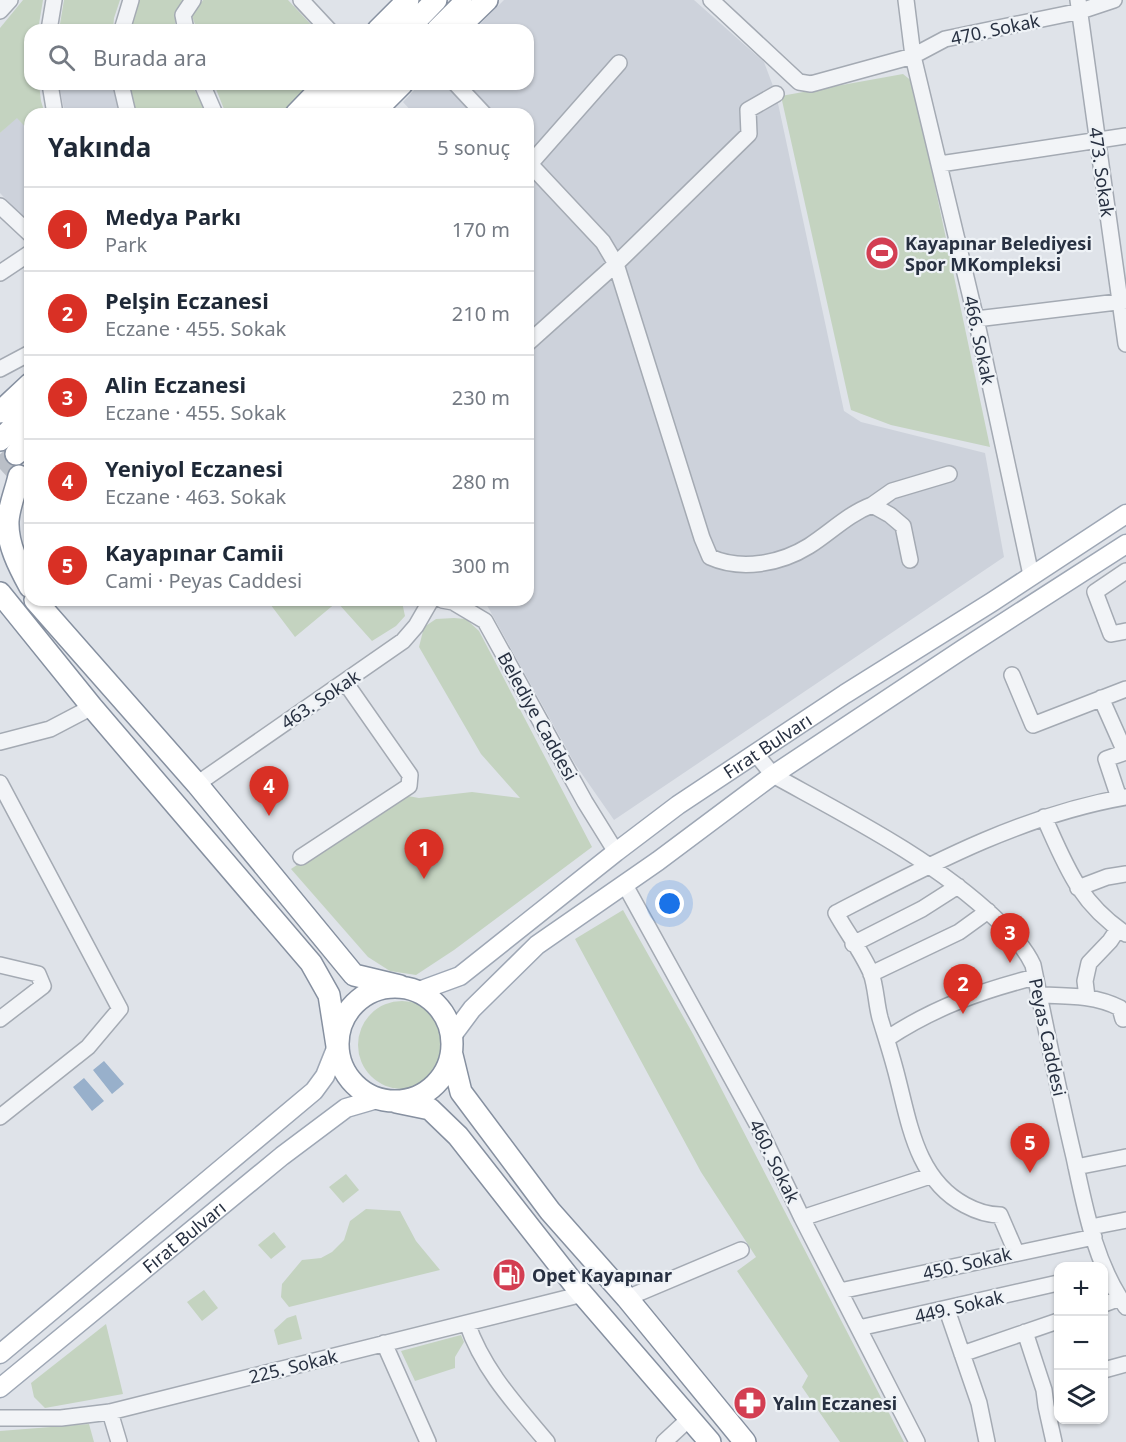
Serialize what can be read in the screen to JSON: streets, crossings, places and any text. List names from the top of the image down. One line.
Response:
{"streets":{"main road":["Fırat Bulvarı"],"street":["470. Sokak","473. Sokak","466. Sokak","463. Sokak","Belediye Caddesi","Peyas Caddesi","460. Sokak","450. Sokak","449. Sokak","225. Sokak"]},"crossings":[["470. Sokak","473. Sokak"],["470. Sokak","466. Sokak"],["466. Sokak","Fırat Bulvarı"],["Belediye Caddesi","Fırat Bulvarı"],["Fırat Bulvarı","Peyas Caddesi"],["Fırat Bulvarı","460. Sokak"],["Peyas Caddesi","450. Sokak"],["460. Sokak","450. Sokak"],["460. Sokak","449. Sokak"]],"places":{"sports":["Kayapınar Belediyesi Spor MKompleksi"],"fuel station":["Opet Kayapınar"],"pharmacy":["Yalın Eczanesi"]},"page":{"search":"Burada ara","heading":["Yakında","5 sonuç"],"list":[{"mark":"1","name":"Medya Parkı","note":"Park","value":"170 m"},{"mark":"2","name":"Pelşin Eczanesi","note":"Eczane · 455. Sokak","value":"210 m"},{"mark":"3","name":"Alin Eczanesi","note":"Eczane · 455. Sokak","value":"230 m"},{"mark":"4","name":"Yeniyol Eczanesi","note":"Eczane · 463. Sokak","value":"280 m"},{"mark":"5","name":"Kayapınar Camii","note":"Cami · Peyas Caddesi","value":"300 m"}],"pins":["4","1","3","2","5"],"map_buttons":["+","−"]}}
